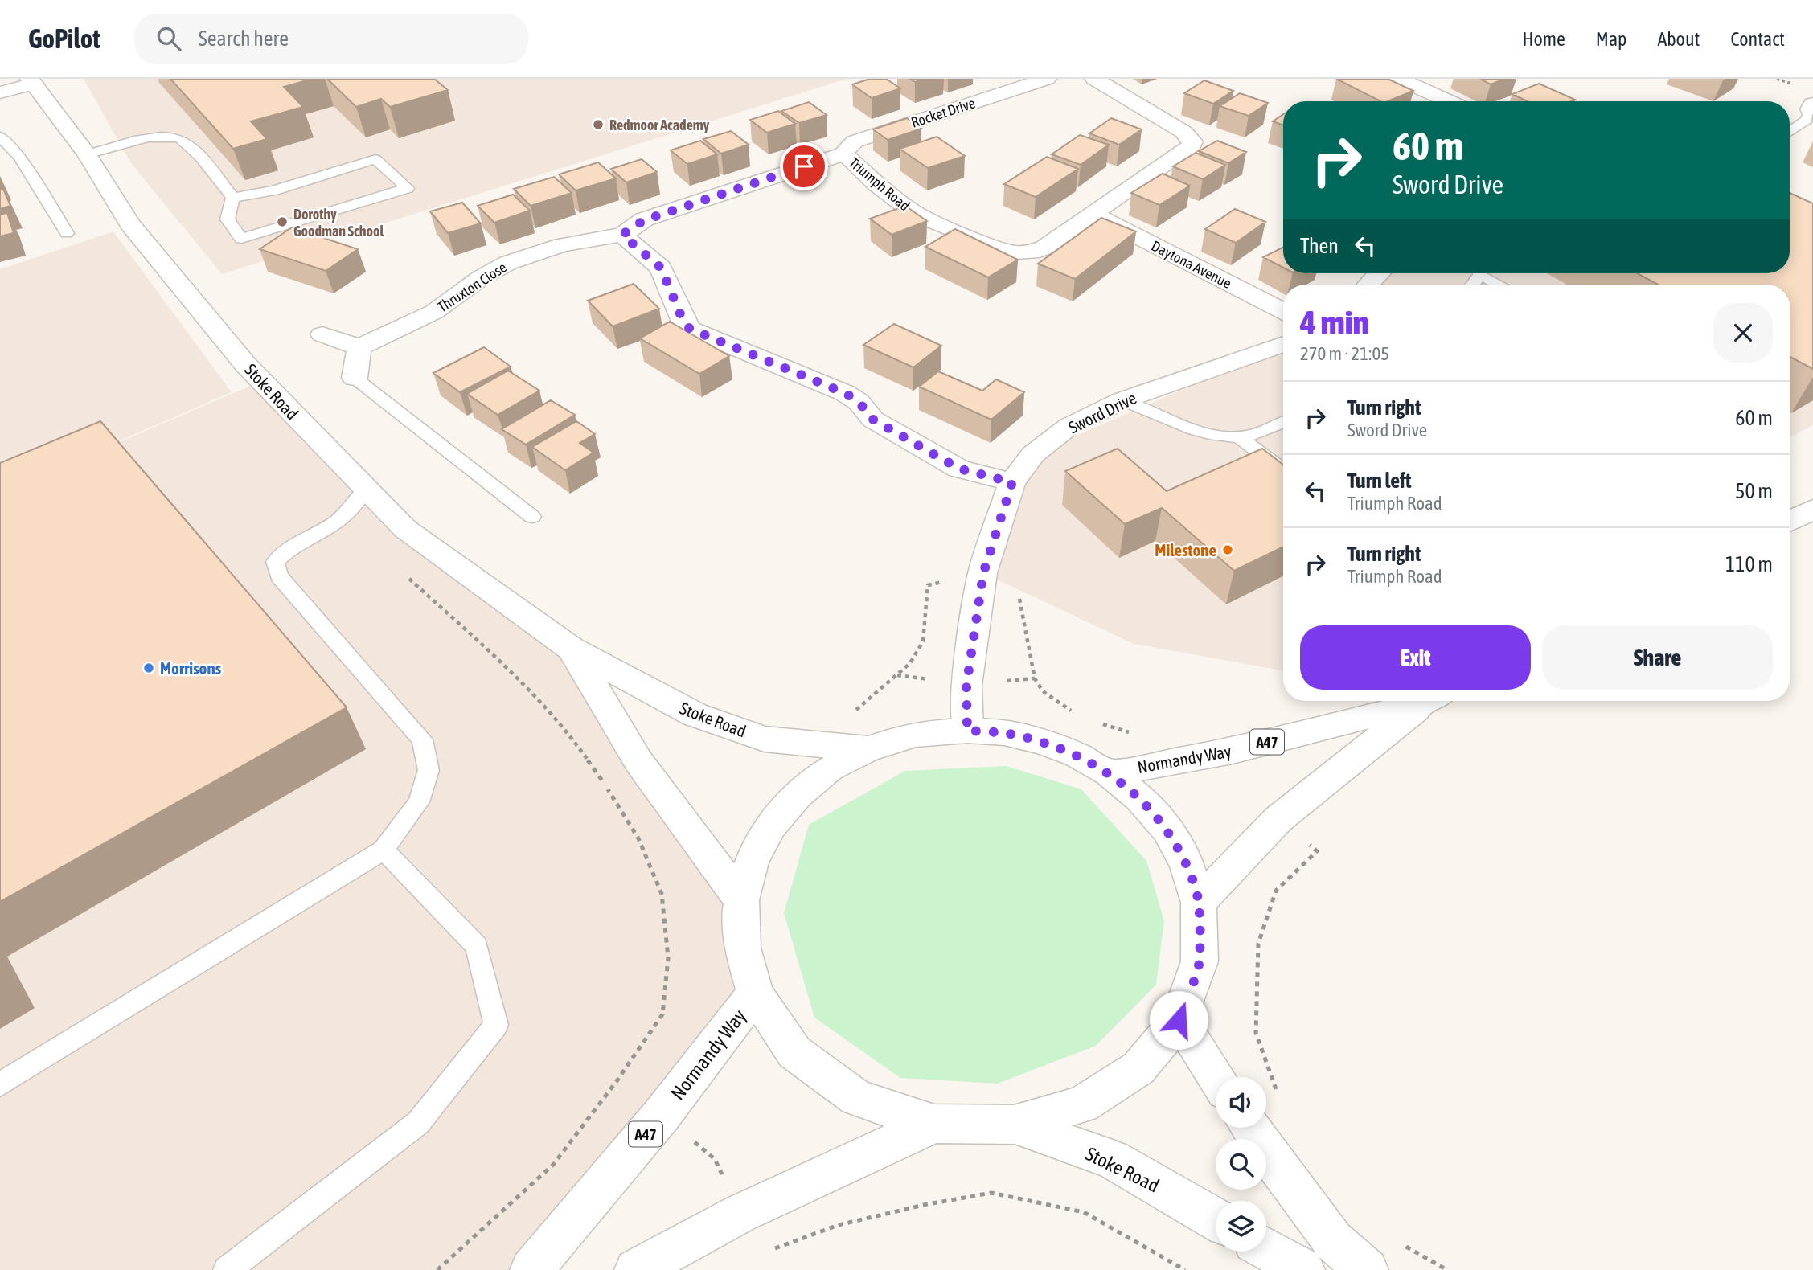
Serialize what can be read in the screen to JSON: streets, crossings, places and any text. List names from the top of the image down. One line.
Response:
{"streets":{"street":["Rocket Drive","Triumph Road","Daytona Avenue","Thruxton Close","Stoke Road","Sword Drive","A47","Normandy Way"]},"crossings":[["Rocket Drive","Triumph Road"],["Triumph Road","Daytona Avenue"],["Triumph Road","Thruxton Close"]],"places":["Redmoor Academy","Dorothy Goodman School","Milestone","Morrisons"],"page":{"header":"GoPilot","search":"Search here","nav":["Home","Map","About","Contact"],"turn":["60 m","Sword Drive"],"then":"Then","heading":["4 min","270 m · 21:05"],"list":[{"name":"Turn right","note":"Sword Drive","value":"60 m"},{"name":"Turn left","note":"Triumph Road","value":"50 m"},{"name":"Turn right","note":"Triumph Road","value":"110 m"}],"buttons":["Exit","Share"]}}
